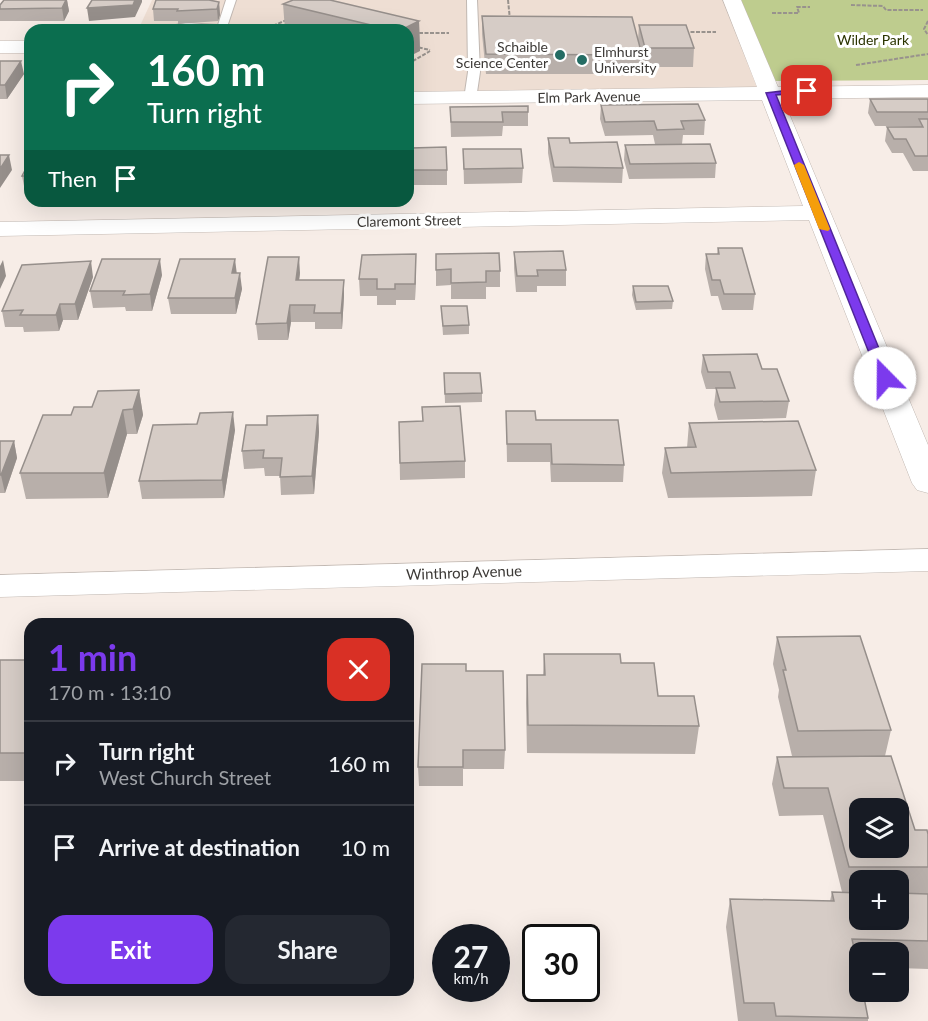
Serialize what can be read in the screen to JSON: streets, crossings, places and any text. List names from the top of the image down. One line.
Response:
{"streets":{"street":["Elm Park Avenue","Claremont Street","Winthrop Avenue"]},"parks":["Wilder Park"],"places":["Schaible Science Center","Elmhurst University"],"page":{"turn":["160 m","Turn right"],"then":"Then","heading":["1 min","170 m · 13:10"],"list":[{"name":"Turn right","note":"West Church Street","value":"160 m"},{"name":"Arrive at destination","value":"10 m"}],"map_buttons":["+","−"],"buttons":["Exit","Share"],"speed":"27 km/h","limit":"30"}}
